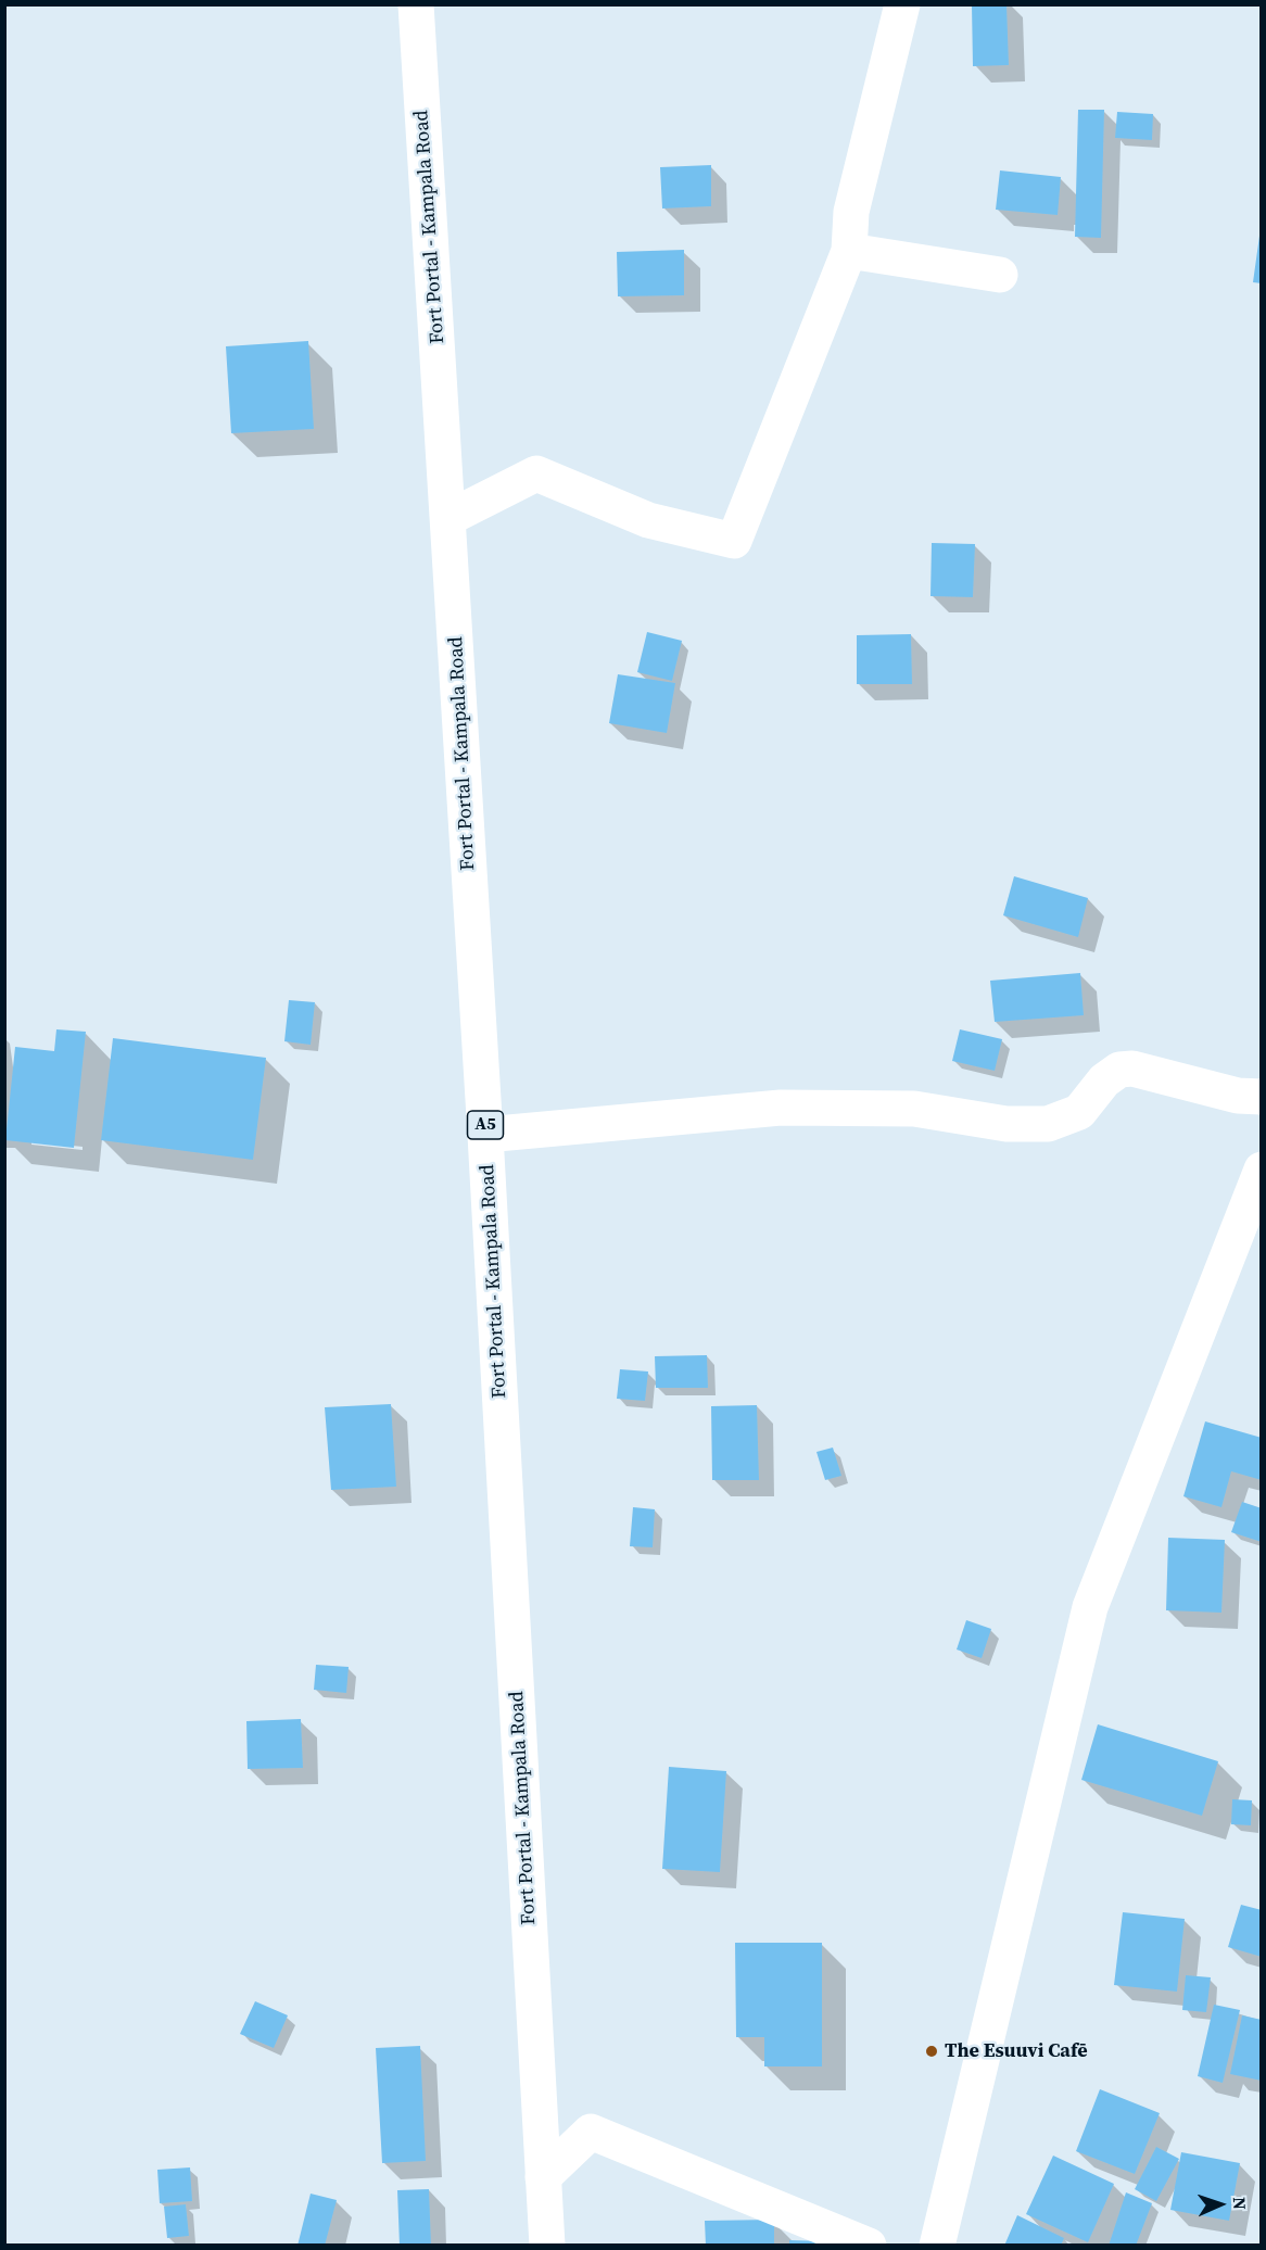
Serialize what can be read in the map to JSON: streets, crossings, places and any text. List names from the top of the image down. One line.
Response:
{"streets":{"street":["Fort Portal - Kampala Road","A5"]},"places":["The Esuuvi Cafē"],"north":"right"}
